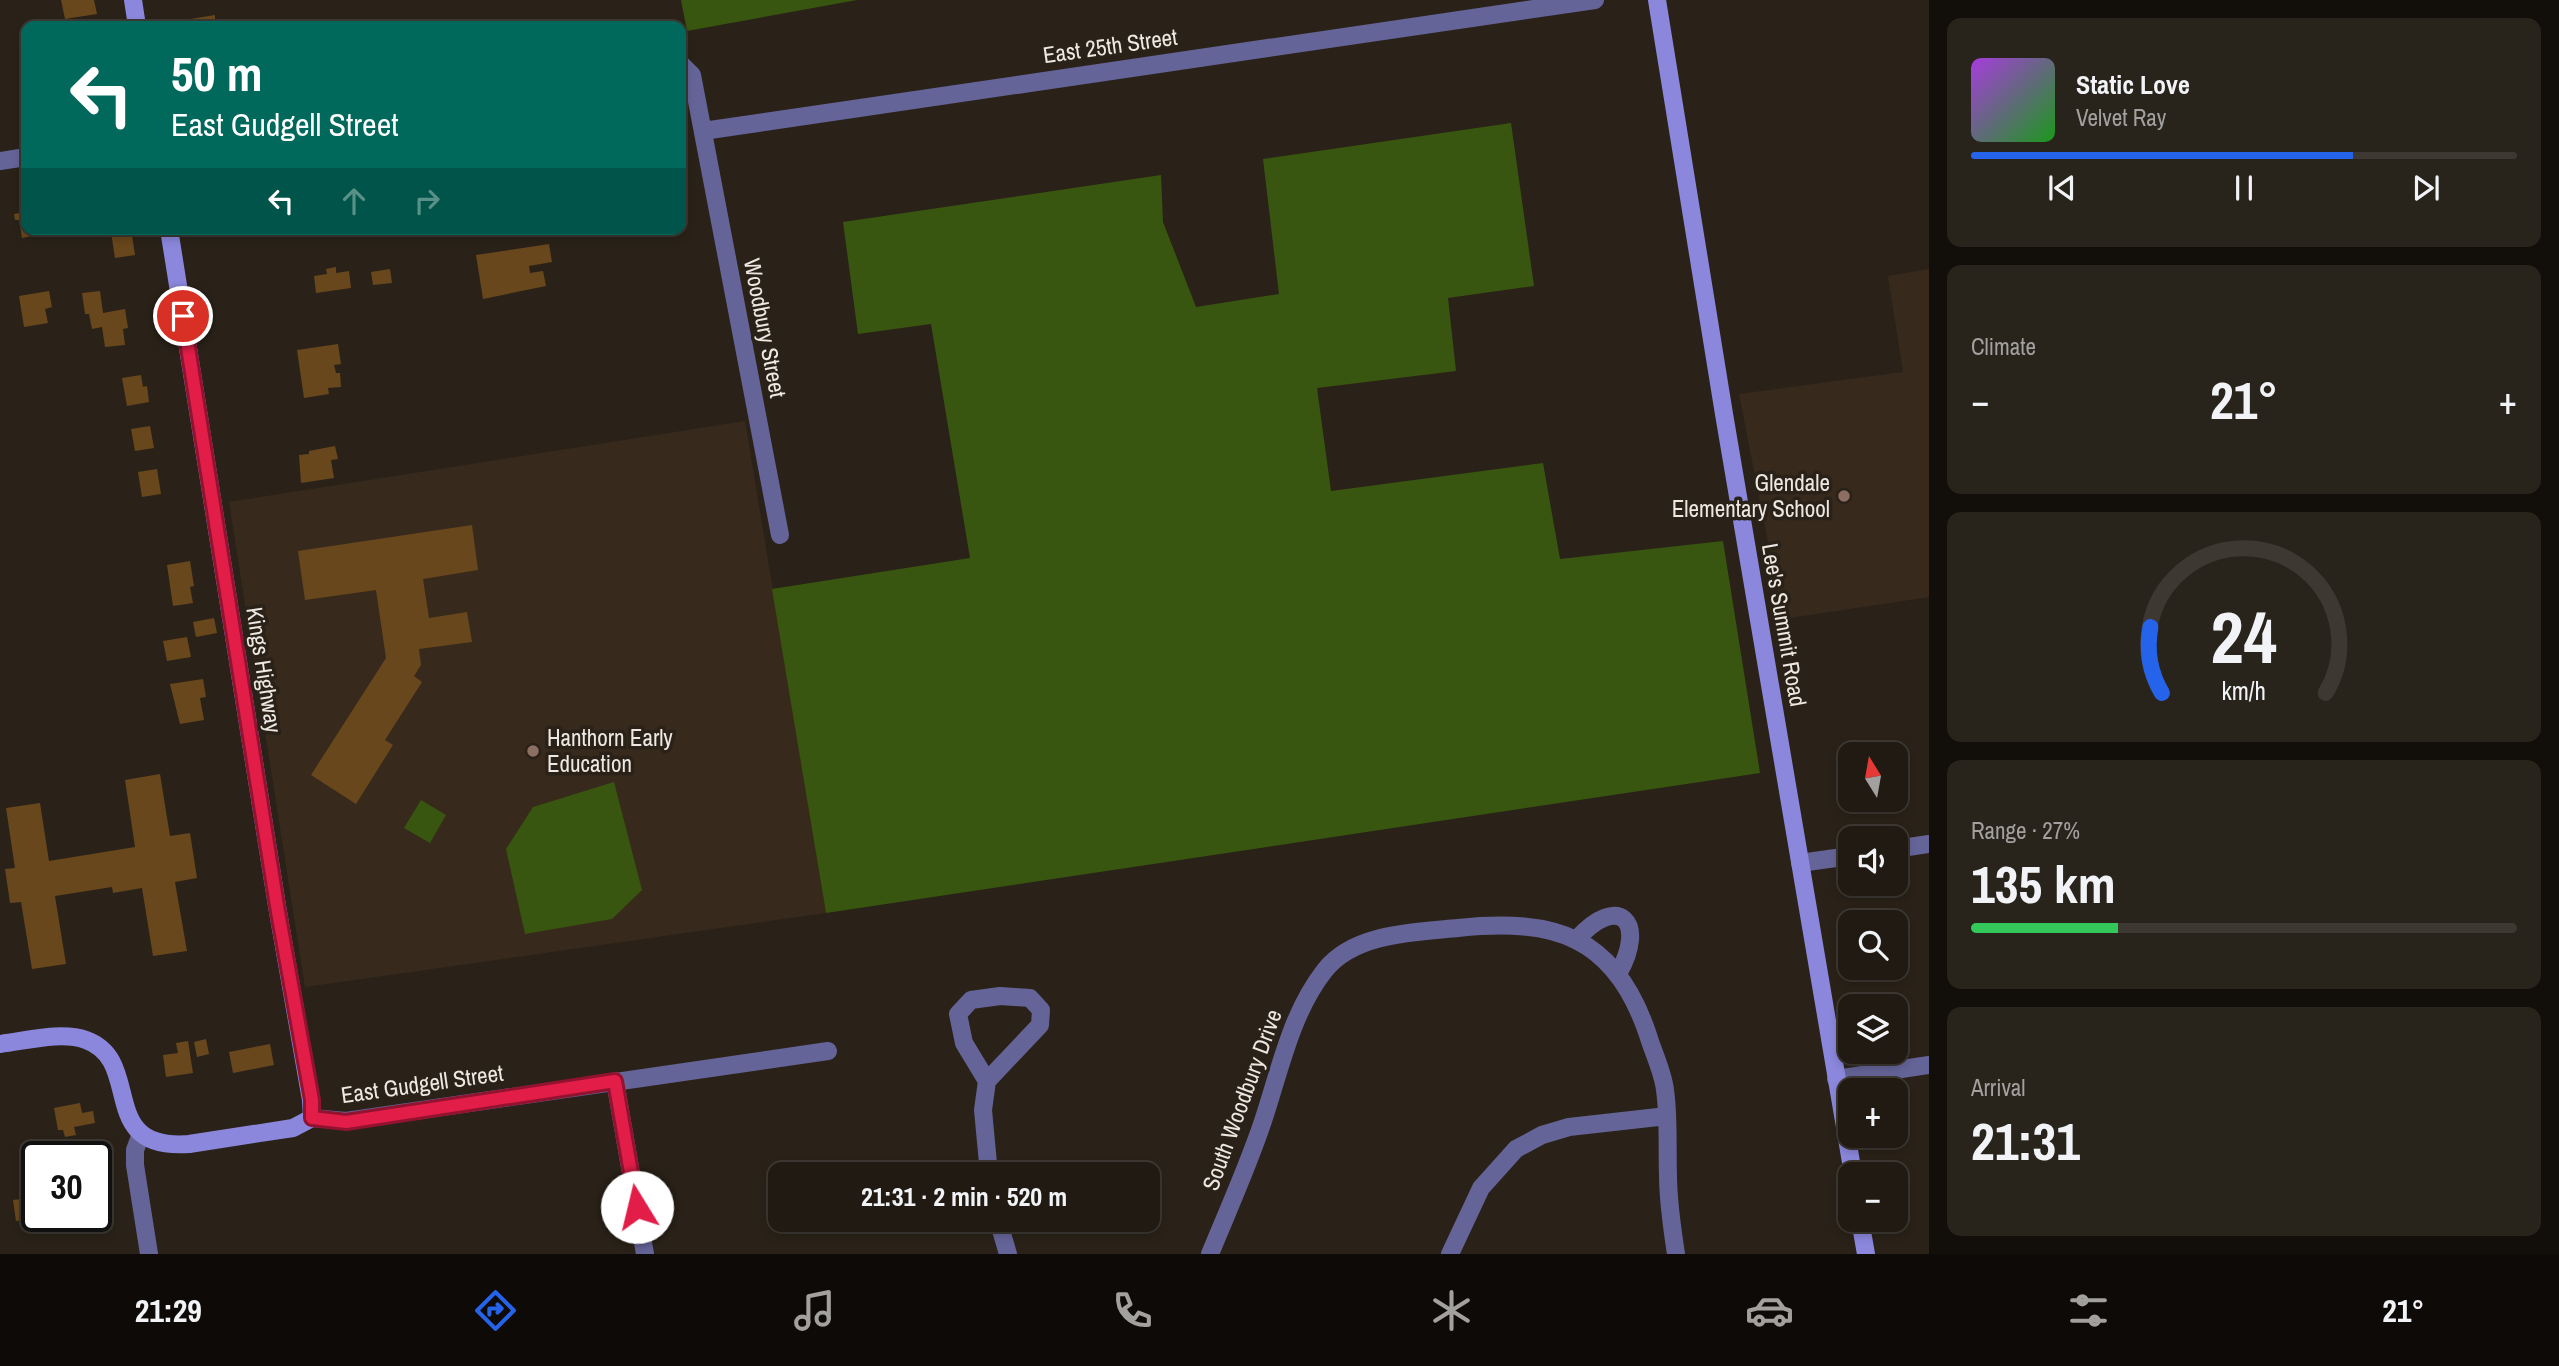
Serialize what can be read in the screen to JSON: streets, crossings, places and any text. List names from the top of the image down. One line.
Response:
{"streets":{"street":["East 25th Street","Woodbury Street","Lee's Summit Road","Kings Highway","East Gudgell Street","South Woodbury Drive"]},"crossings":[["East 25th Street","Woodbury Street"],["Kings Highway","East Gudgell Street"]],"places":["Glendale Elementary School","Hanthorn Early Education"],"north":"top","page":{"turn":["50 m","East Gudgell Street"],"song":["Static Love","Velvet Ray"],"tile":["Climate",["Range · 27%","135 km"],["Arrival","21:31"]],"heat":["−","21°","+"],"map_buttons":["+","−"],"limit":"30","trip":"21:31 · 2 min · 520 m","tabs":["21:29","21°"],"gauge":["24","km/h"]}}
